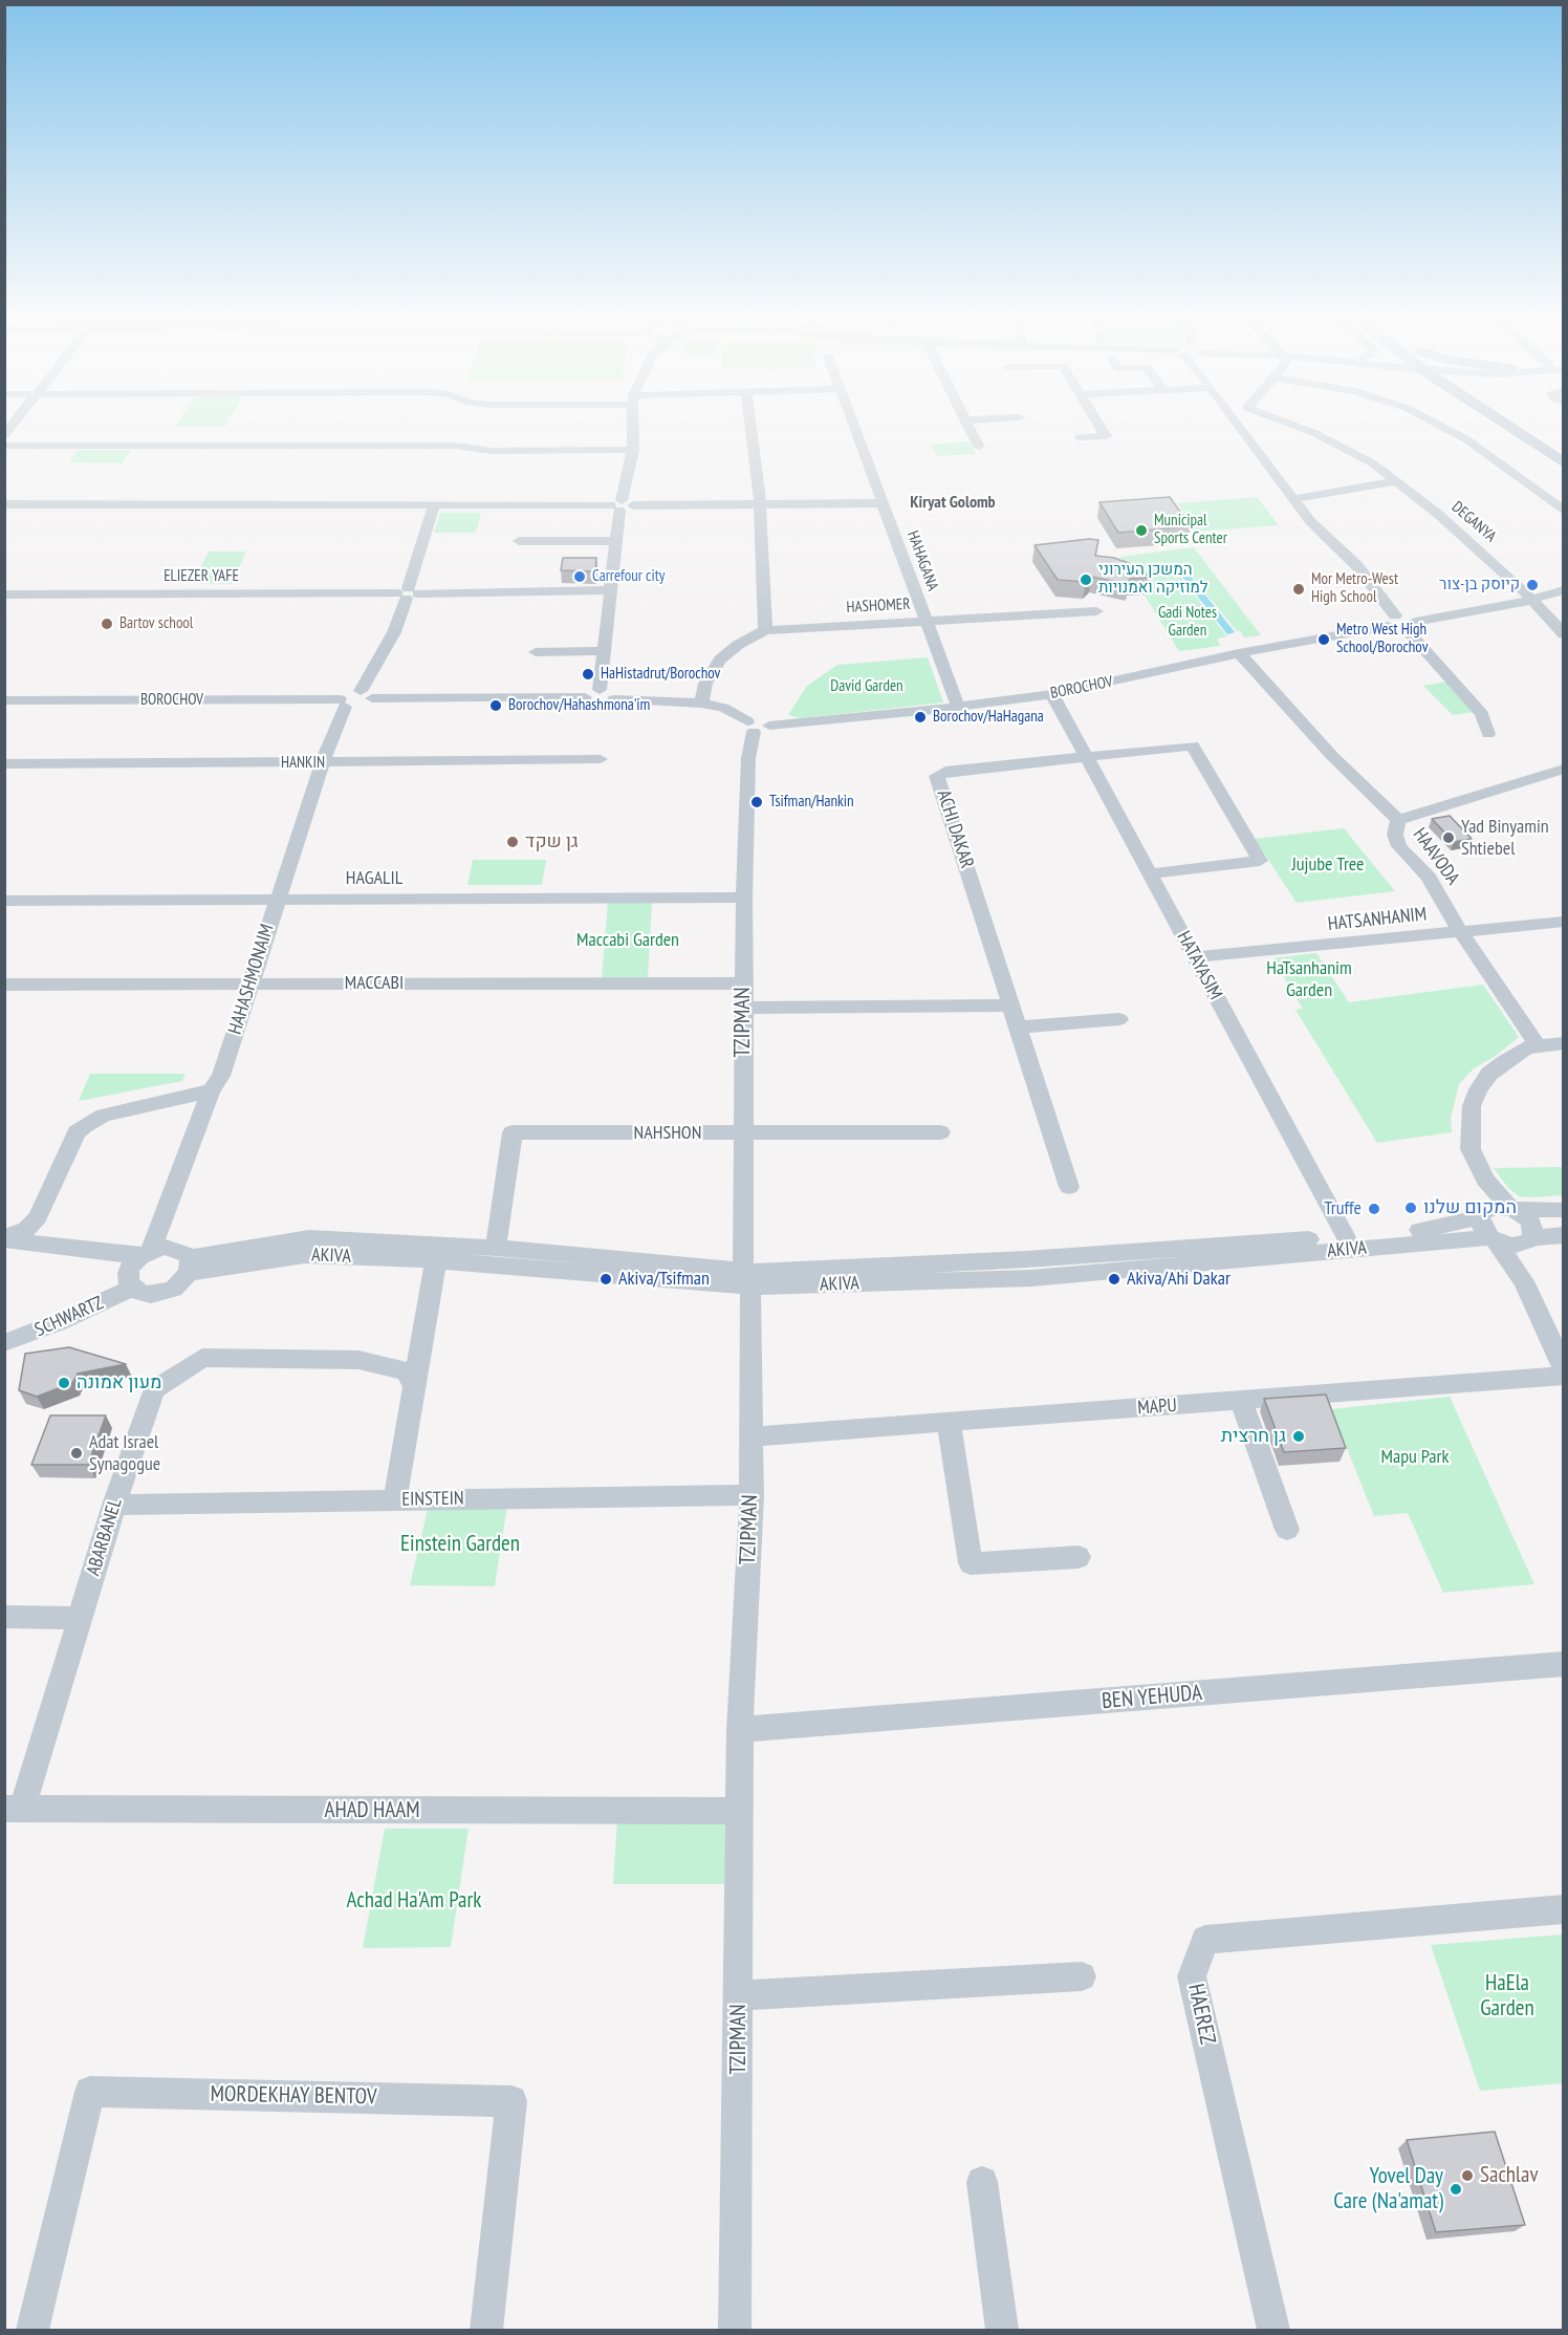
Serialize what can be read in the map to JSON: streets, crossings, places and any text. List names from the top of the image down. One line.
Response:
{"streets":{"street":["DEGANYA","HAHAGANA","ELIEZER YAFE","HASHOMER","BOROCHOV","HANKIN","ACHI DAKAR","HAAVODA","HAGALIL","HATSANHANIM","HATAYASIM","HAHASHMONAIM","MACCABI","TZIPMAN","NAHSHON","AKIVA","SCHWARTZ","MAPU","EINSTEIN","ABARBANEL","BEN YEHUDA","AHAD HAAM","HAEREZ","MORDEKHAY BENTOV"]},"crossings":[["HAHAGANA","HASHOMER"],["HAHAGANA","BOROCHOV"],["BOROCHOV","HAAVODA"],["BOROCHOV","HATAYASIM"],["BOROCHOV","HAHASHMONAIM"],["BOROCHOV","TZIPMAN"],["HANKIN","HAHASHMONAIM"],["ACHI DAKAR","HATAYASIM"],["HAAVODA","HATSANHANIM"],["HAGALIL","HAHASHMONAIM"],["HAGALIL","TZIPMAN"],["HATSANHANIM","HATAYASIM"],["HATAYASIM","AKIVA"],["HAHASHMONAIM","MACCABI"],["HAHASHMONAIM","SCHWARTZ"],["MACCABI","TZIPMAN"],["TZIPMAN","NAHSHON"],["TZIPMAN","AKIVA"],["TZIPMAN","MAPU"],["TZIPMAN","EINSTEIN"],["TZIPMAN","BEN YEHUDA"],["TZIPMAN","AHAD HAAM"],["NAHSHON","AKIVA"],["EINSTEIN","ABARBANEL"],["ABARBANEL","AHAD HAAM"]],"districts":["Kiryat Golomb"],"parks":["Gadi Notes Garden","David Garden","Jujube Tree","Maccabi Garden","HaTsanhanim Garden","Mapu Park","Einstein Garden","Achad Ha'Am Park","HaEla Garden"],"places":["Municipal Sports Center","Carrefour city","המשכן העירוני למוזיקה ואמנויות","קיוסק בן-צור","Mor Metro-West High School","Bartov school","Metro West High School/Borochov","HaHistadrut/Borochov","Borochov/Hahashmona'im","Borochov/HaHagana","Tsifman/Hankin","Yad Binyamin Shtiebel","גן שקד","המקום שלנו","Truffe","Akiva/Tsifman","Akiva/Ahi Dakar","מעון אמונה","גן חרצית","Adat Israel Synagogue","Sachlav","Yovel Day Care (Na'amat)"]}
